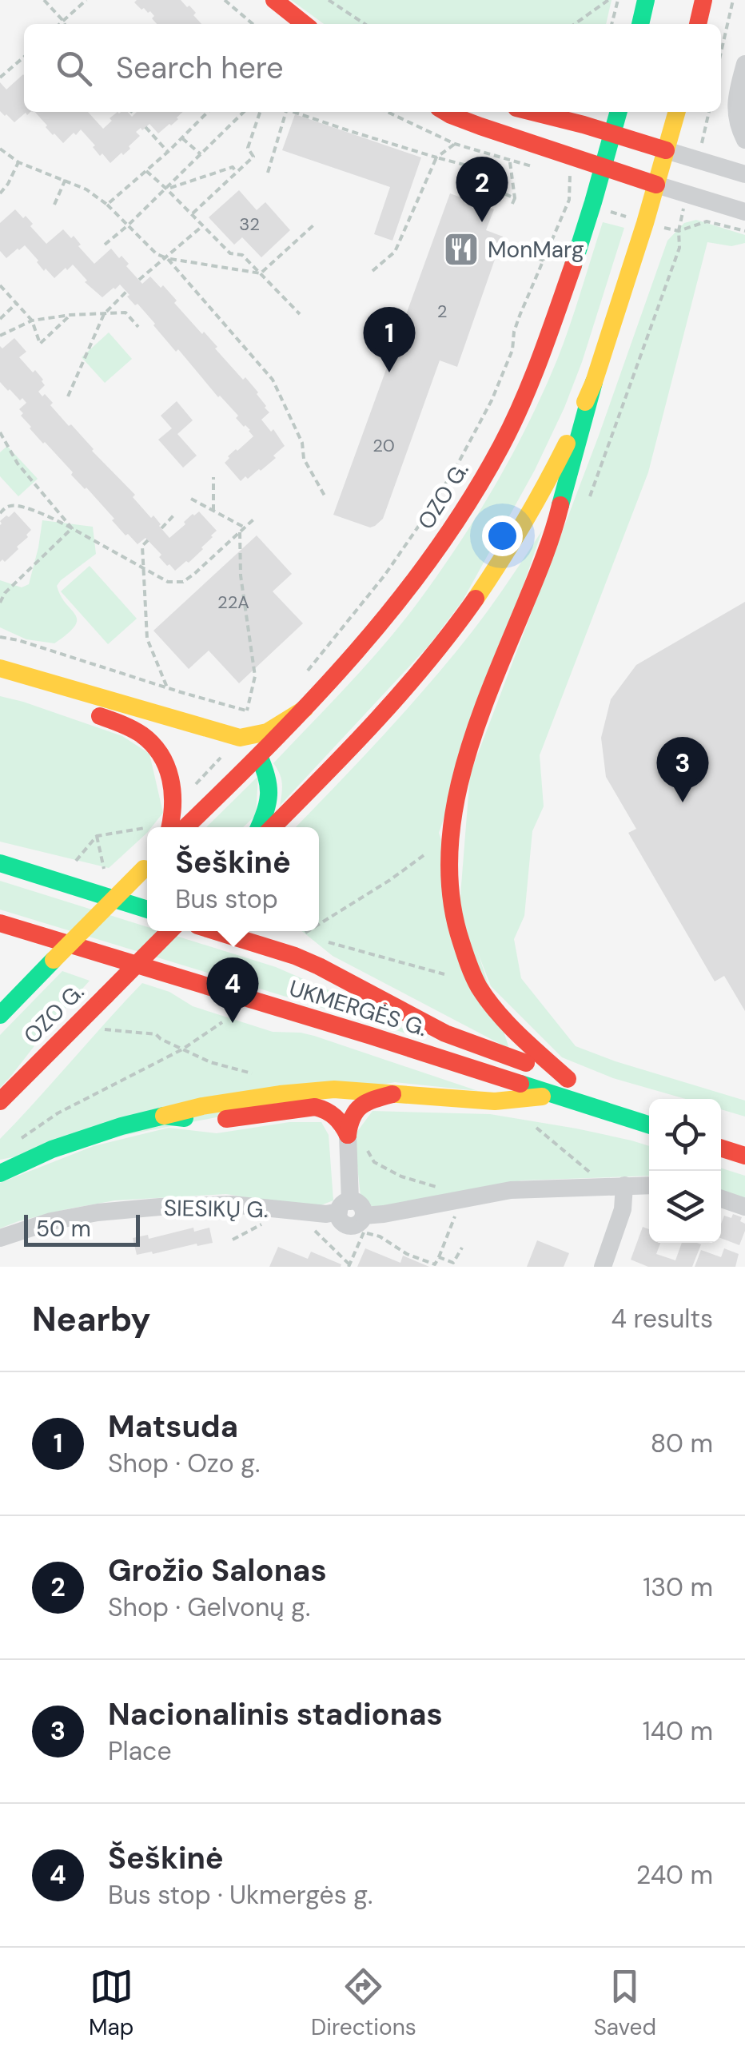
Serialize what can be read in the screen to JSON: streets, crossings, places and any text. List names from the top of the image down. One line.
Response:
{"streets":{"main road":["OZO G.","UKMERGĖS G."],"street":["SIESIKŲ G."]},"places":{"restaurant":["MonMarg"]},"house_numbers":["32","2","20","22A"],"scale_bar":"50 m","page":{"search":"Search here","pins":["2","1","3","4"],"popup":["Šeškinė","Bus stop"],"scale":"50 m","heading":["Nearby","4 results"],"list":[{"mark":"1","name":"Matsuda","note":"Shop · Ozo g.","value":"80 m"},{"mark":"2","name":"Grožio Salonas","note":"Shop · Gelvonų g.","value":"130 m"},{"mark":"3","name":"Nacionalinis stadionas","note":"Place","value":"140 m"},{"mark":"4","name":"Šeškinė","note":"Bus stop · Ukmergės g.","value":"240 m"}],"nav":["Map","Directions","Saved"]}}
